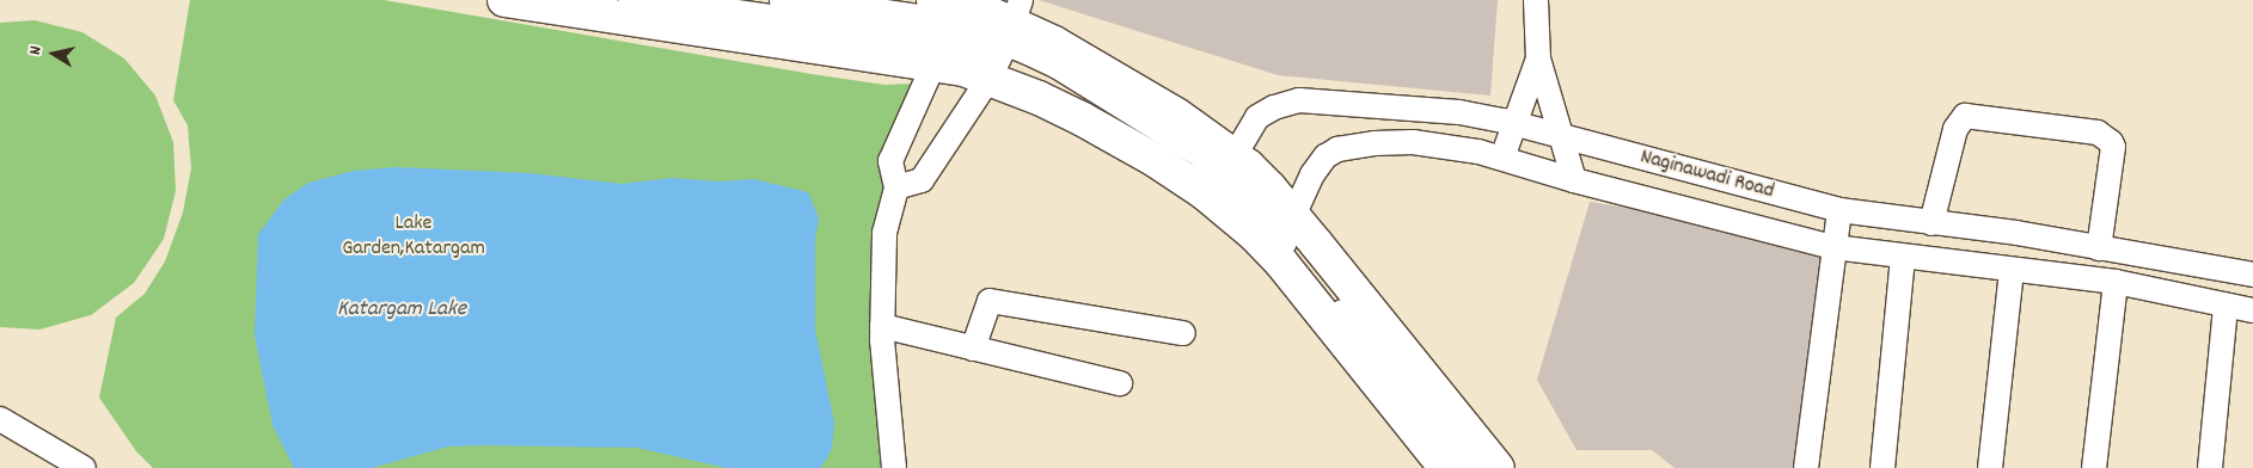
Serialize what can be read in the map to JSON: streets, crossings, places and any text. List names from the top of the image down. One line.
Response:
{"streets":{"street":["Naginawadi Road"]},"water":["Katargam Lake"],"parks":["Lake Garden,Katargam"],"north":"left"}
